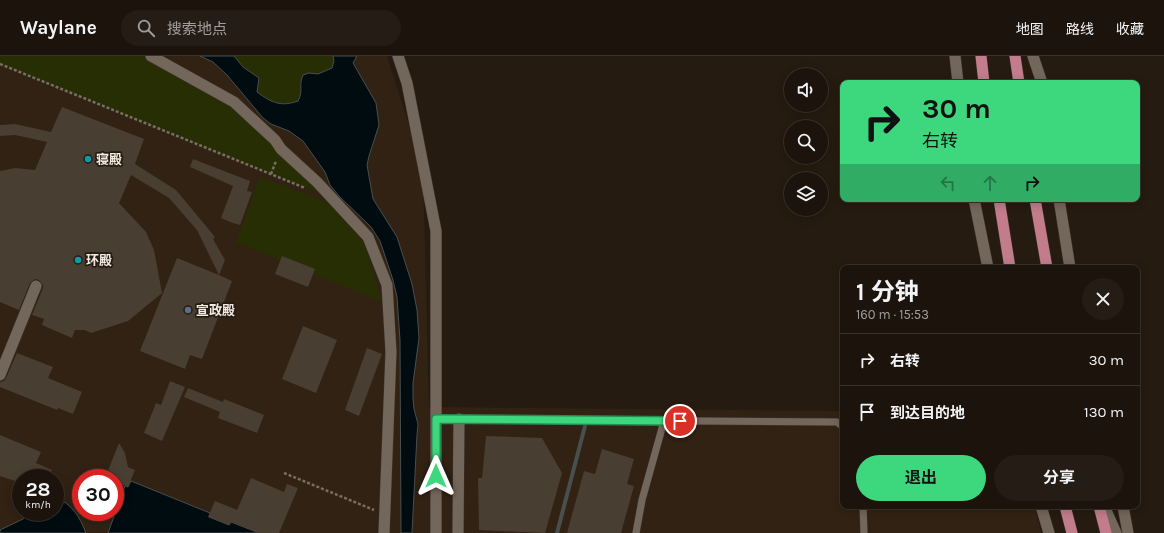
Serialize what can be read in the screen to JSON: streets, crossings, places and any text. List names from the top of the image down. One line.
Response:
{"places":["寝殿","环殿","宣政殿"],"page":{"header":"Waylane","search":"搜索地点","nav":["地图","路线","收藏"],"turn":["30 m","右转"],"heading":["1 分钟","160 m · 15:53"],"list":[{"name":"右转","value":"30 m"},{"name":"到达目的地","value":"130 m"}],"buttons":["退出","分享"],"speed":"28 km/h","limit":"30"}}
